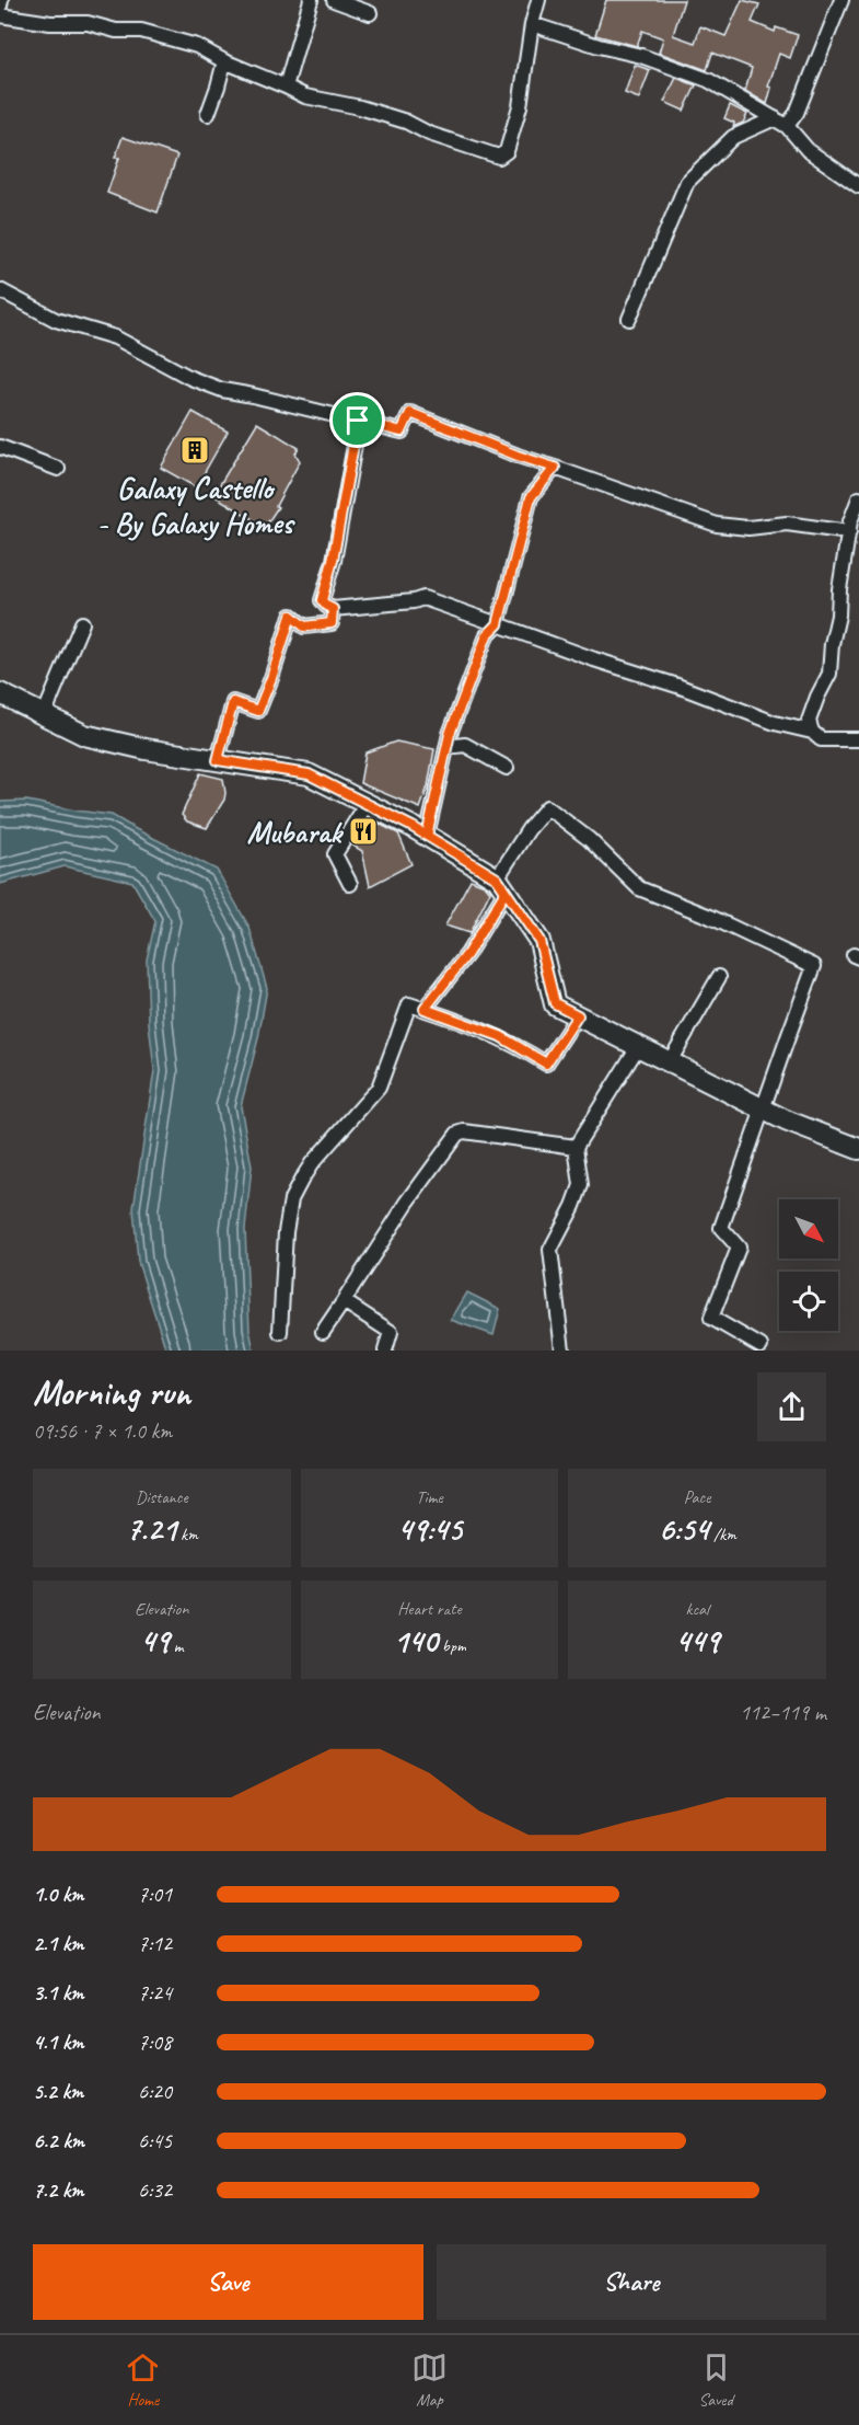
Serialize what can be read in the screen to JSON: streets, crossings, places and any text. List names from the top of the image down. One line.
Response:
{"places":{"building":["Galaxy Castello - By Galaxy Homes"],"restaurant":["Mubarak"]},"north":"bottom right","page":{"heading":["Morning run","09:56 · 7 × 1.0 km"],"stats":[["Distance","7.21 km"],["Time","49:45"],["Pace","6:54 /km"],["Elevation","49 m"],["Heart rate","140 bpm"],["kcal","449"]],"chart":["Elevation","112–119 m"],"list":[{"name":"1.0 km","note":"7:01"},{"name":"2.1 km","note":"7:12"},{"name":"3.1 km","note":"7:24"},{"name":"4.1 km","note":"7:08"},{"name":"5.2 km","note":"6:20"},{"name":"6.2 km","note":"6:45"},{"name":"7.2 km","note":"6:32"}],"buttons":["Save","Share"],"tabs":["Home","Map","Saved"]}}
